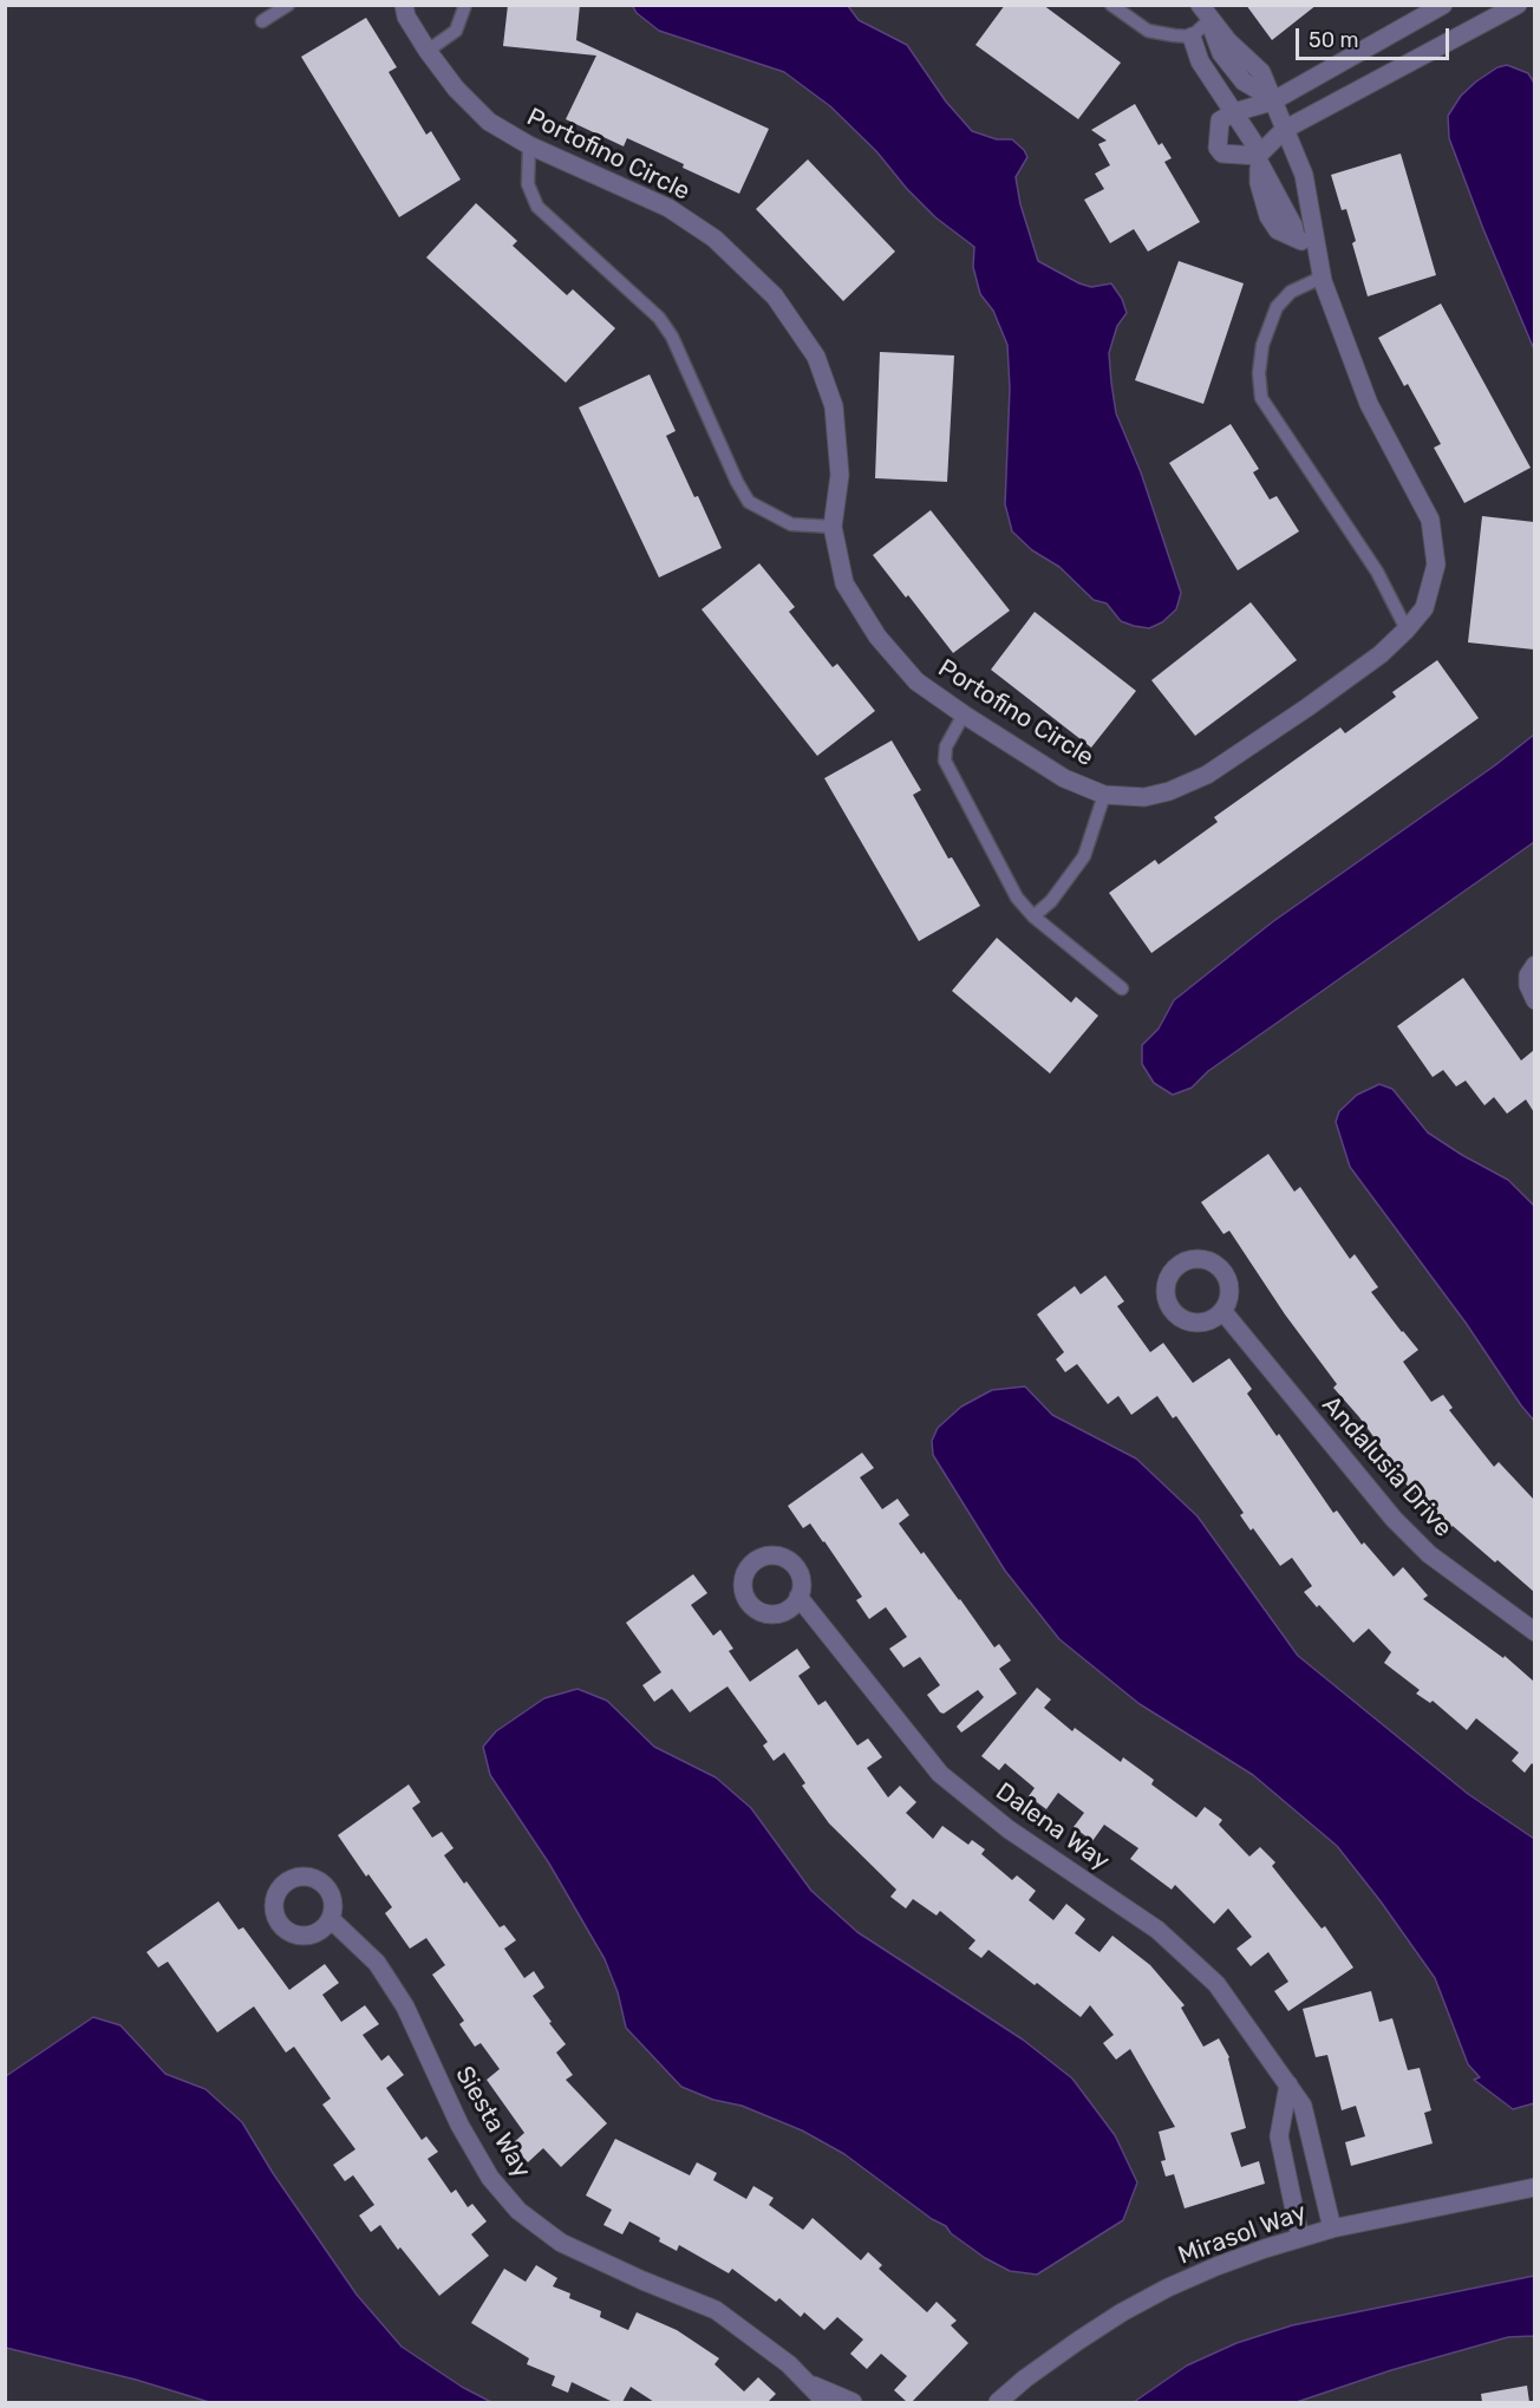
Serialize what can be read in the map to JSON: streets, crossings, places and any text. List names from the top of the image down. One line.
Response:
{"streets":{"street":["Portofino Circle","Andalusia Drive","Dalena Way","Siesta Way","Mirasol Way"]},"crossings":[["Dalena Way","Mirasol Way"]],"scale_bar":"50 m"}
